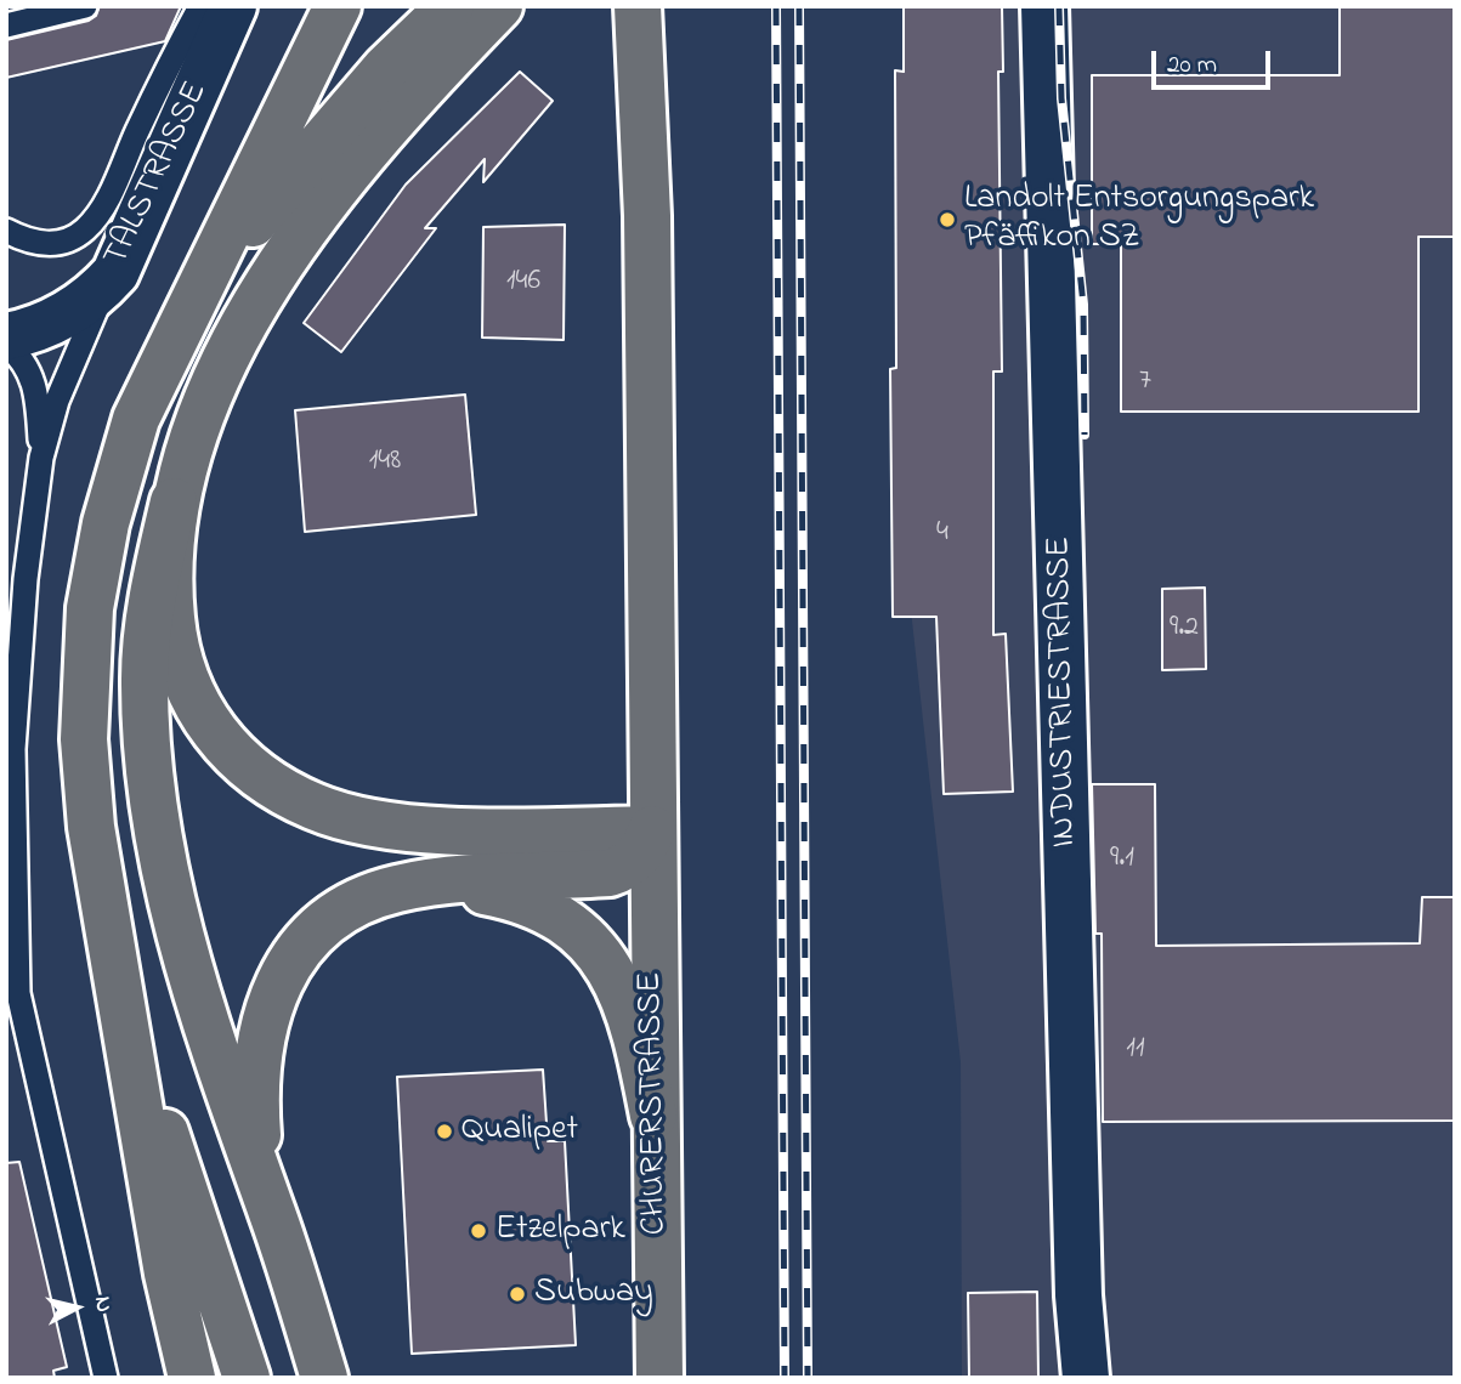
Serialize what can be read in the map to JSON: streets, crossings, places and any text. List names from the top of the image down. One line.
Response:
{"streets":{"main road":["CHURERSTRASSE"],"street":["TALSTRASSE","INDUSTRIESTRASSE"]},"places":["Landolt Entsorgungspark Pfäffikon SZ","Qualipet","Etzelpark","Subway"],"house_numbers":["146","7","148","4","9.2","9.1","11"],"scale_bar":"20 m","north":"right"}
